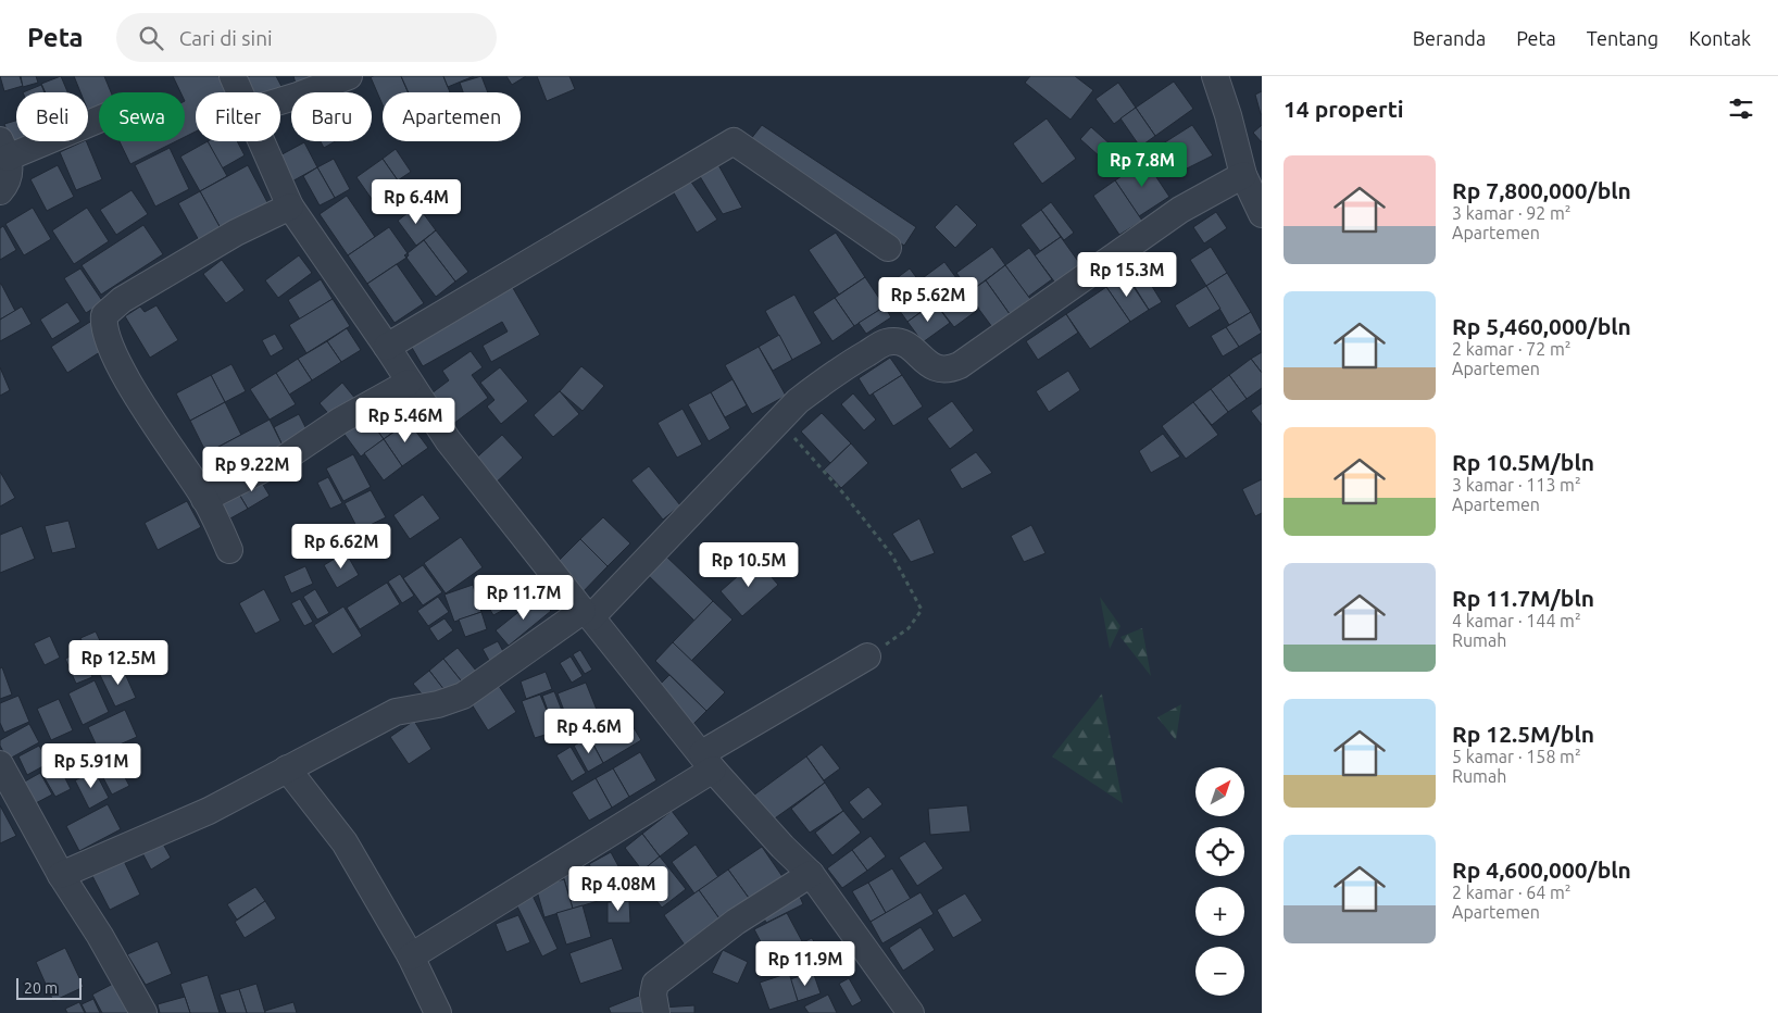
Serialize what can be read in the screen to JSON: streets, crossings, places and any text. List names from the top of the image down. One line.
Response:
{"scale_bar":"20 m","north":"top right","page":{"header":"Peta","search":"Cari di sini","nav":["Beranda","Peta","Tentang","Kontak"],"heading":"14 properti","chip":["Beli","Sewa","Filter","Baru","Apartemen"],"list":[{"name":"Rp 7,800,000/bln","note":"3 kamar · 92 m² · Apartemen"},{"name":"Rp 5,460,000/bln","note":"2 kamar · 72 m² · Apartemen"},{"name":"Rp 10.5M/bln","note":"3 kamar · 113 m² · Apartemen"},{"name":"Rp 11.7M/bln","note":"4 kamar · 144 m² · Rumah"},{"name":"Rp 12.5M/bln","note":"5 kamar · 158 m² · Rumah"},{"name":"Rp 4,600,000/bln","note":"2 kamar · 64 m² · Apartemen"}],"price":["Rp 7.8M","Rp 6.4M","Rp 15.3M","Rp 5.62M","Rp 5.46M","Rp 9.22M","Rp 6.62M","Rp 10.5M","Rp 11.7M","Rp 12.5M","Rp 4.6M","Rp 5.91M","Rp 4.08M","Rp 11.9M"],"map_buttons":["+","−"],"scale":"20 m"}}
